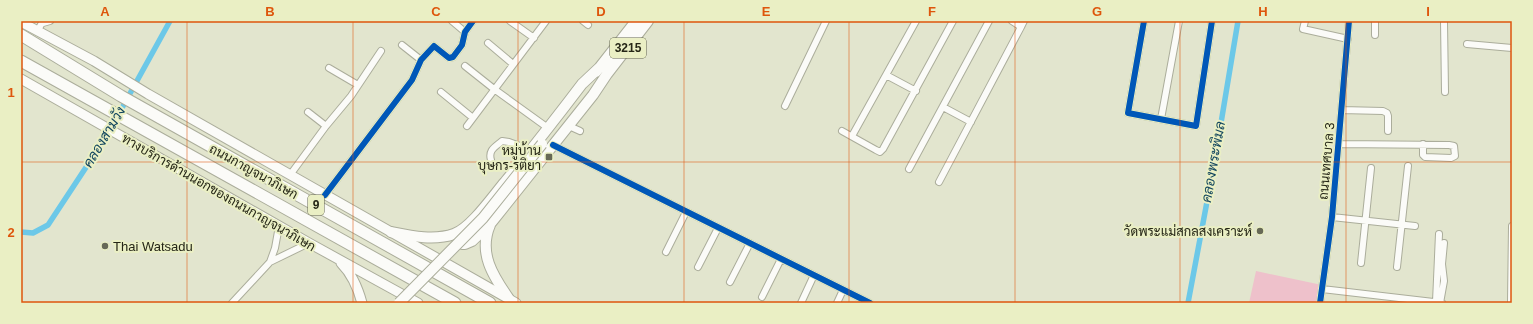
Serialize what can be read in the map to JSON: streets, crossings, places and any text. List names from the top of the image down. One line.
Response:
{"streets":{"highway":["ถนนกาญจนาภิเษก","9"],"main road":["3215","ทางบริการด้านนอกของถนนกาญจนาภิเษก"],"street":["ถนนเทศบาล 3"]},"water":["คลองสามวัง","คลองพระพิมล"],"places":{"transit":["หมู่บ้าน บุษกร-รติยา"],"other":["วัดพระแม่สกลสงเคราะห์","Thai Watsadu"]},"grid":{"columns":["A","B","C","D","E","F","G","H","I"],"rows":["1","2"]}}
